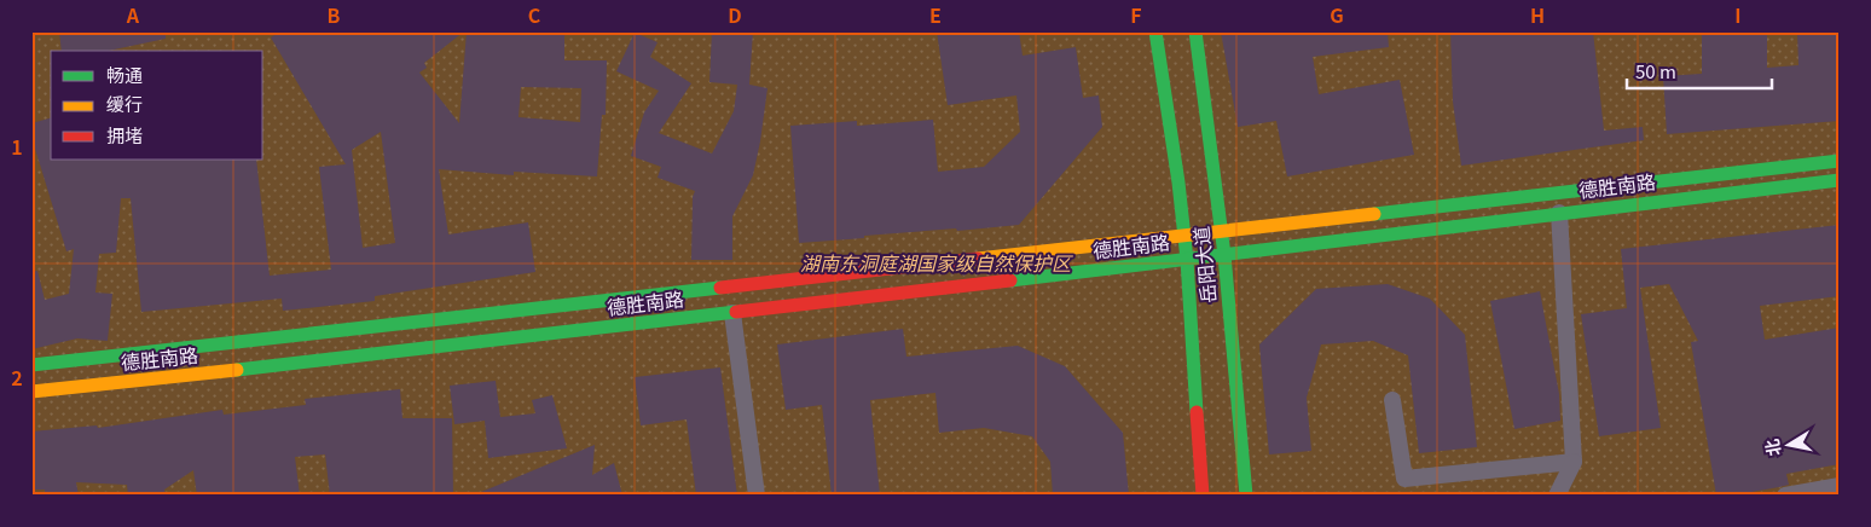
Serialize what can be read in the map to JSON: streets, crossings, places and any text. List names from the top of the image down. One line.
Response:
{"streets":{"main road":["德胜南路","岳阳大道"]},"crossings":[["德胜南路","岳阳大道"]],"parks":["湖南东洞庭湖国家级自然保护区"],"legend":["畅通","缓行","拥堵"],"scale_bar":"50 m","north":"left","grid":{"columns":["A","B","C","D","E","F","G","H","I"],"rows":["1","2"]}}
